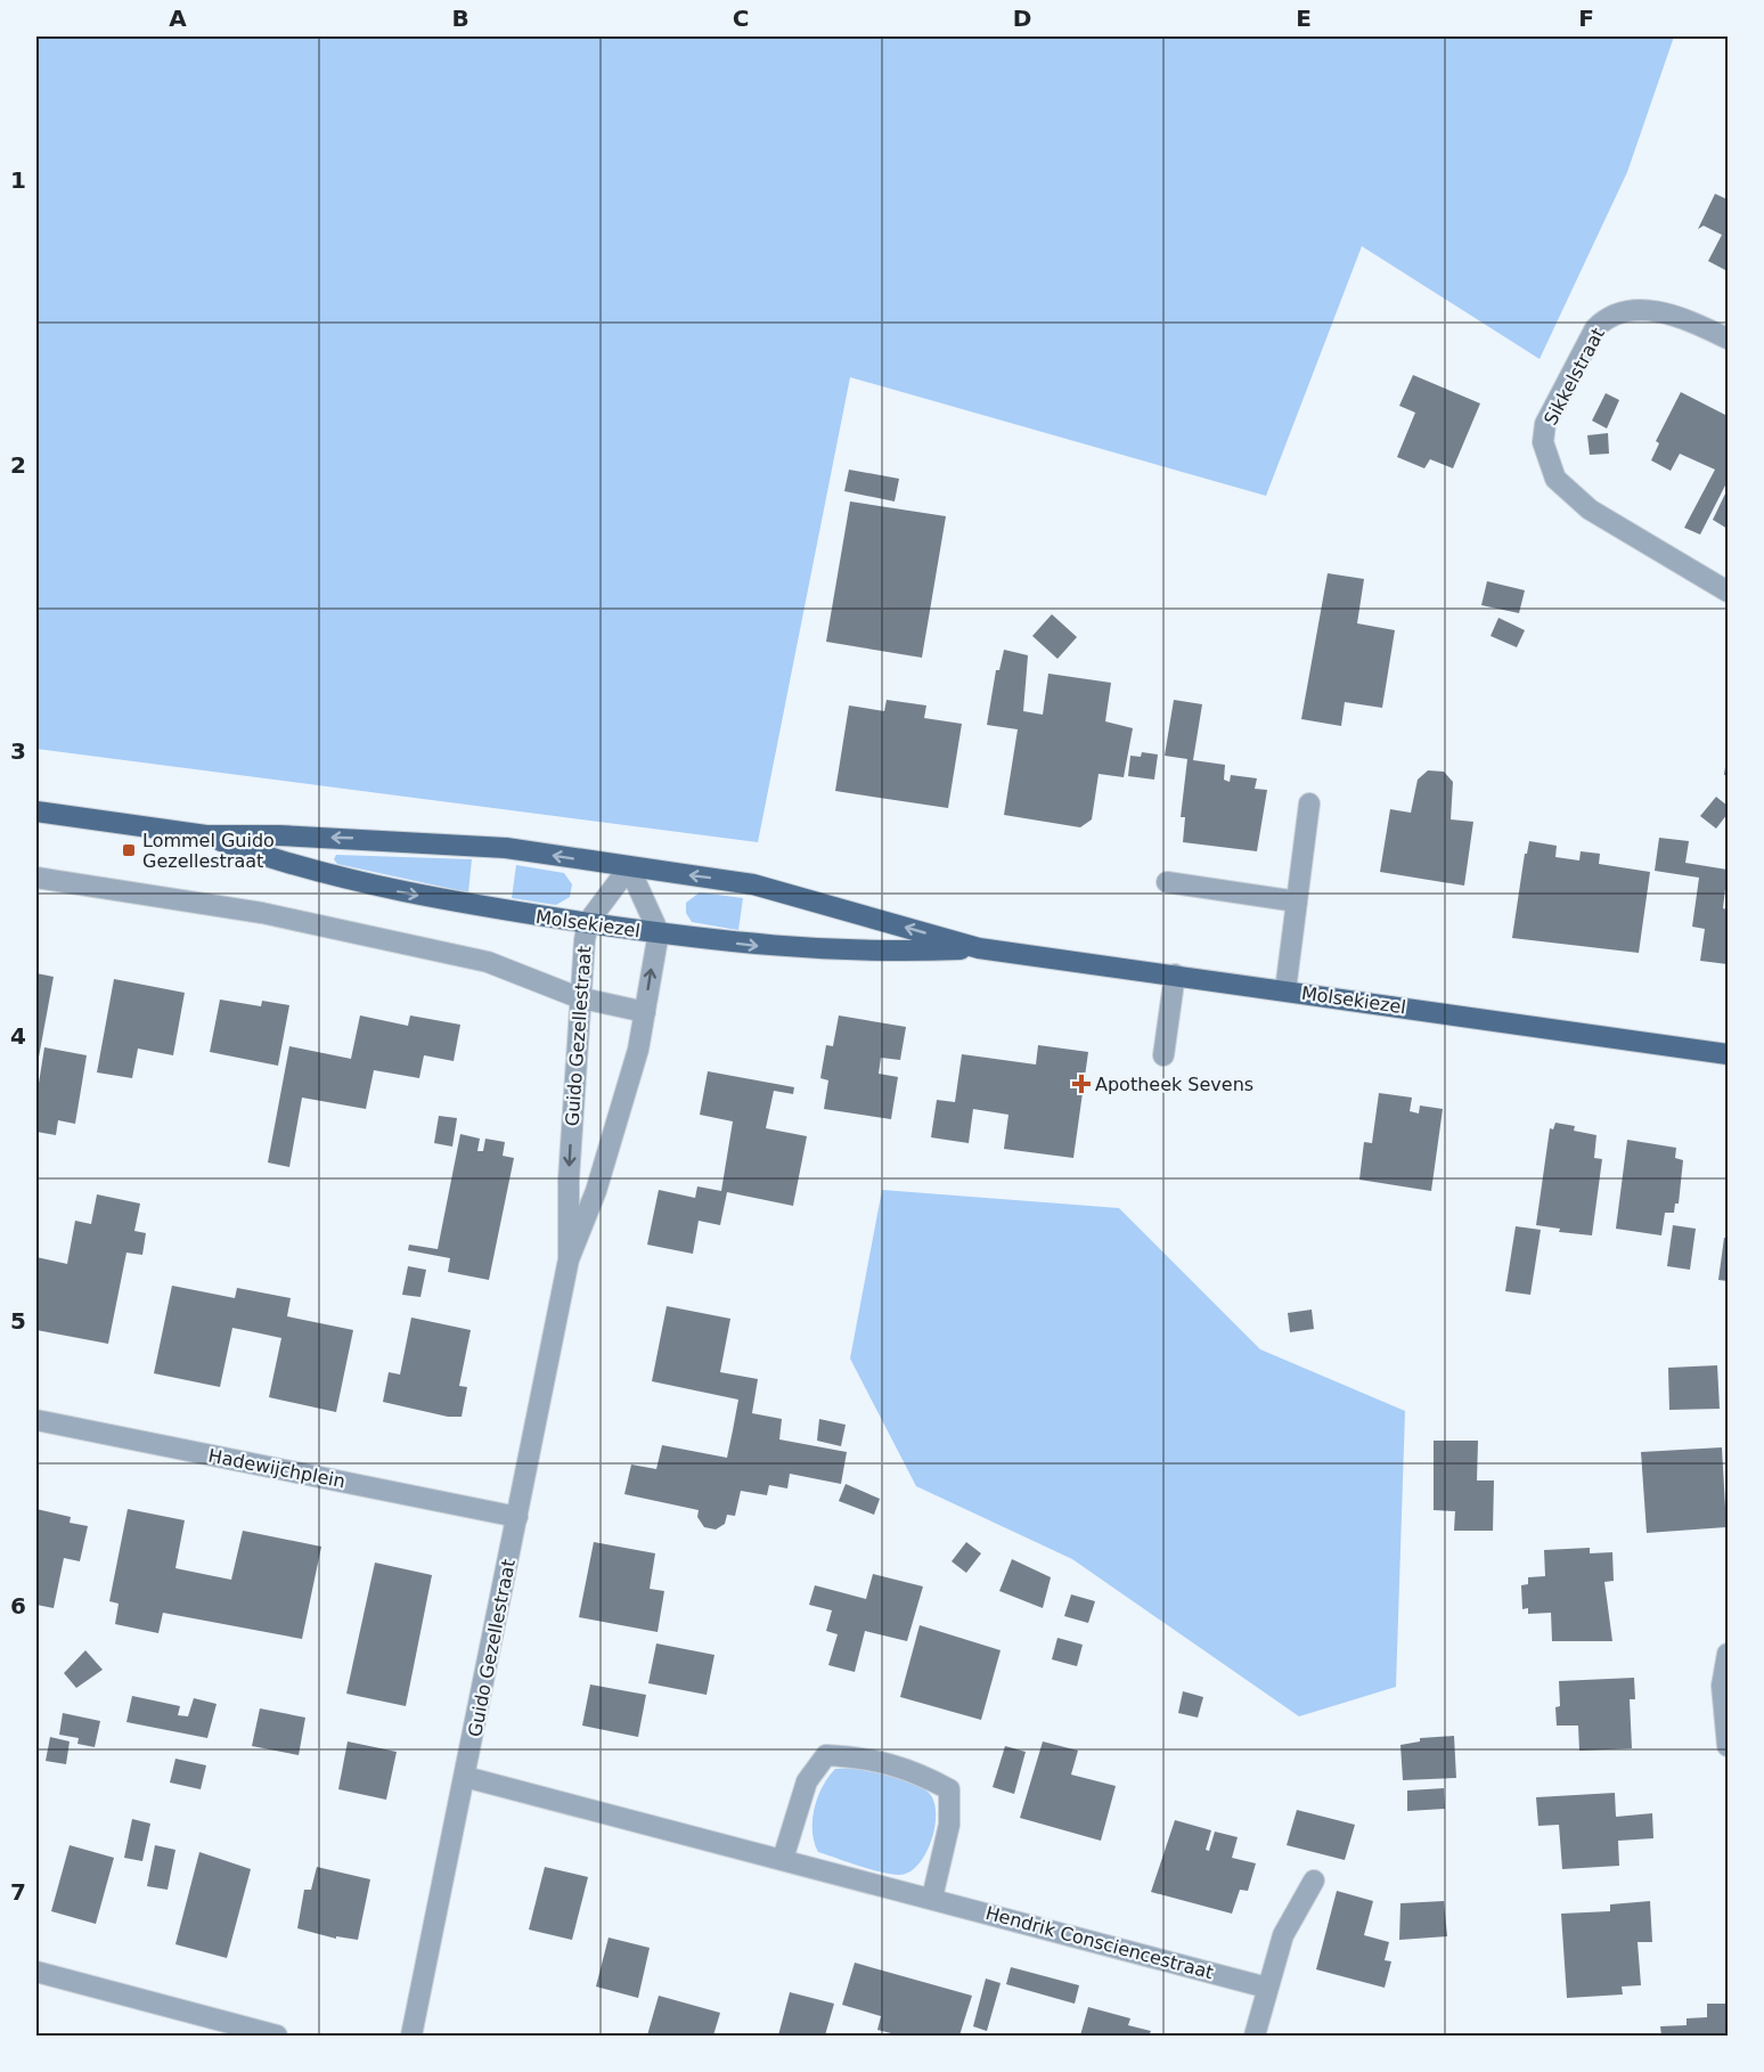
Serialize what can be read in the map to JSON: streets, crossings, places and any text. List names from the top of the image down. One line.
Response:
{"streets":{"main road":["Molsekiezel"],"street":["Sikkelstraat","Guido Gezellestraat","Hadewijchplein","Hendrik Consciencestraat"]},"crossings":[["Molsekiezel","Guido Gezellestraat"],["Guido Gezellestraat","Hadewijchplein"],["Guido Gezellestraat","Hendrik Consciencestraat"]],"places":{"transit":["Lommel Guido Gezellestraat"],"health":["Apotheek Sevens"]},"grid":{"columns":["A","B","C","D","E","F"],"rows":["1","2","3","4","5","6","7"]}}
